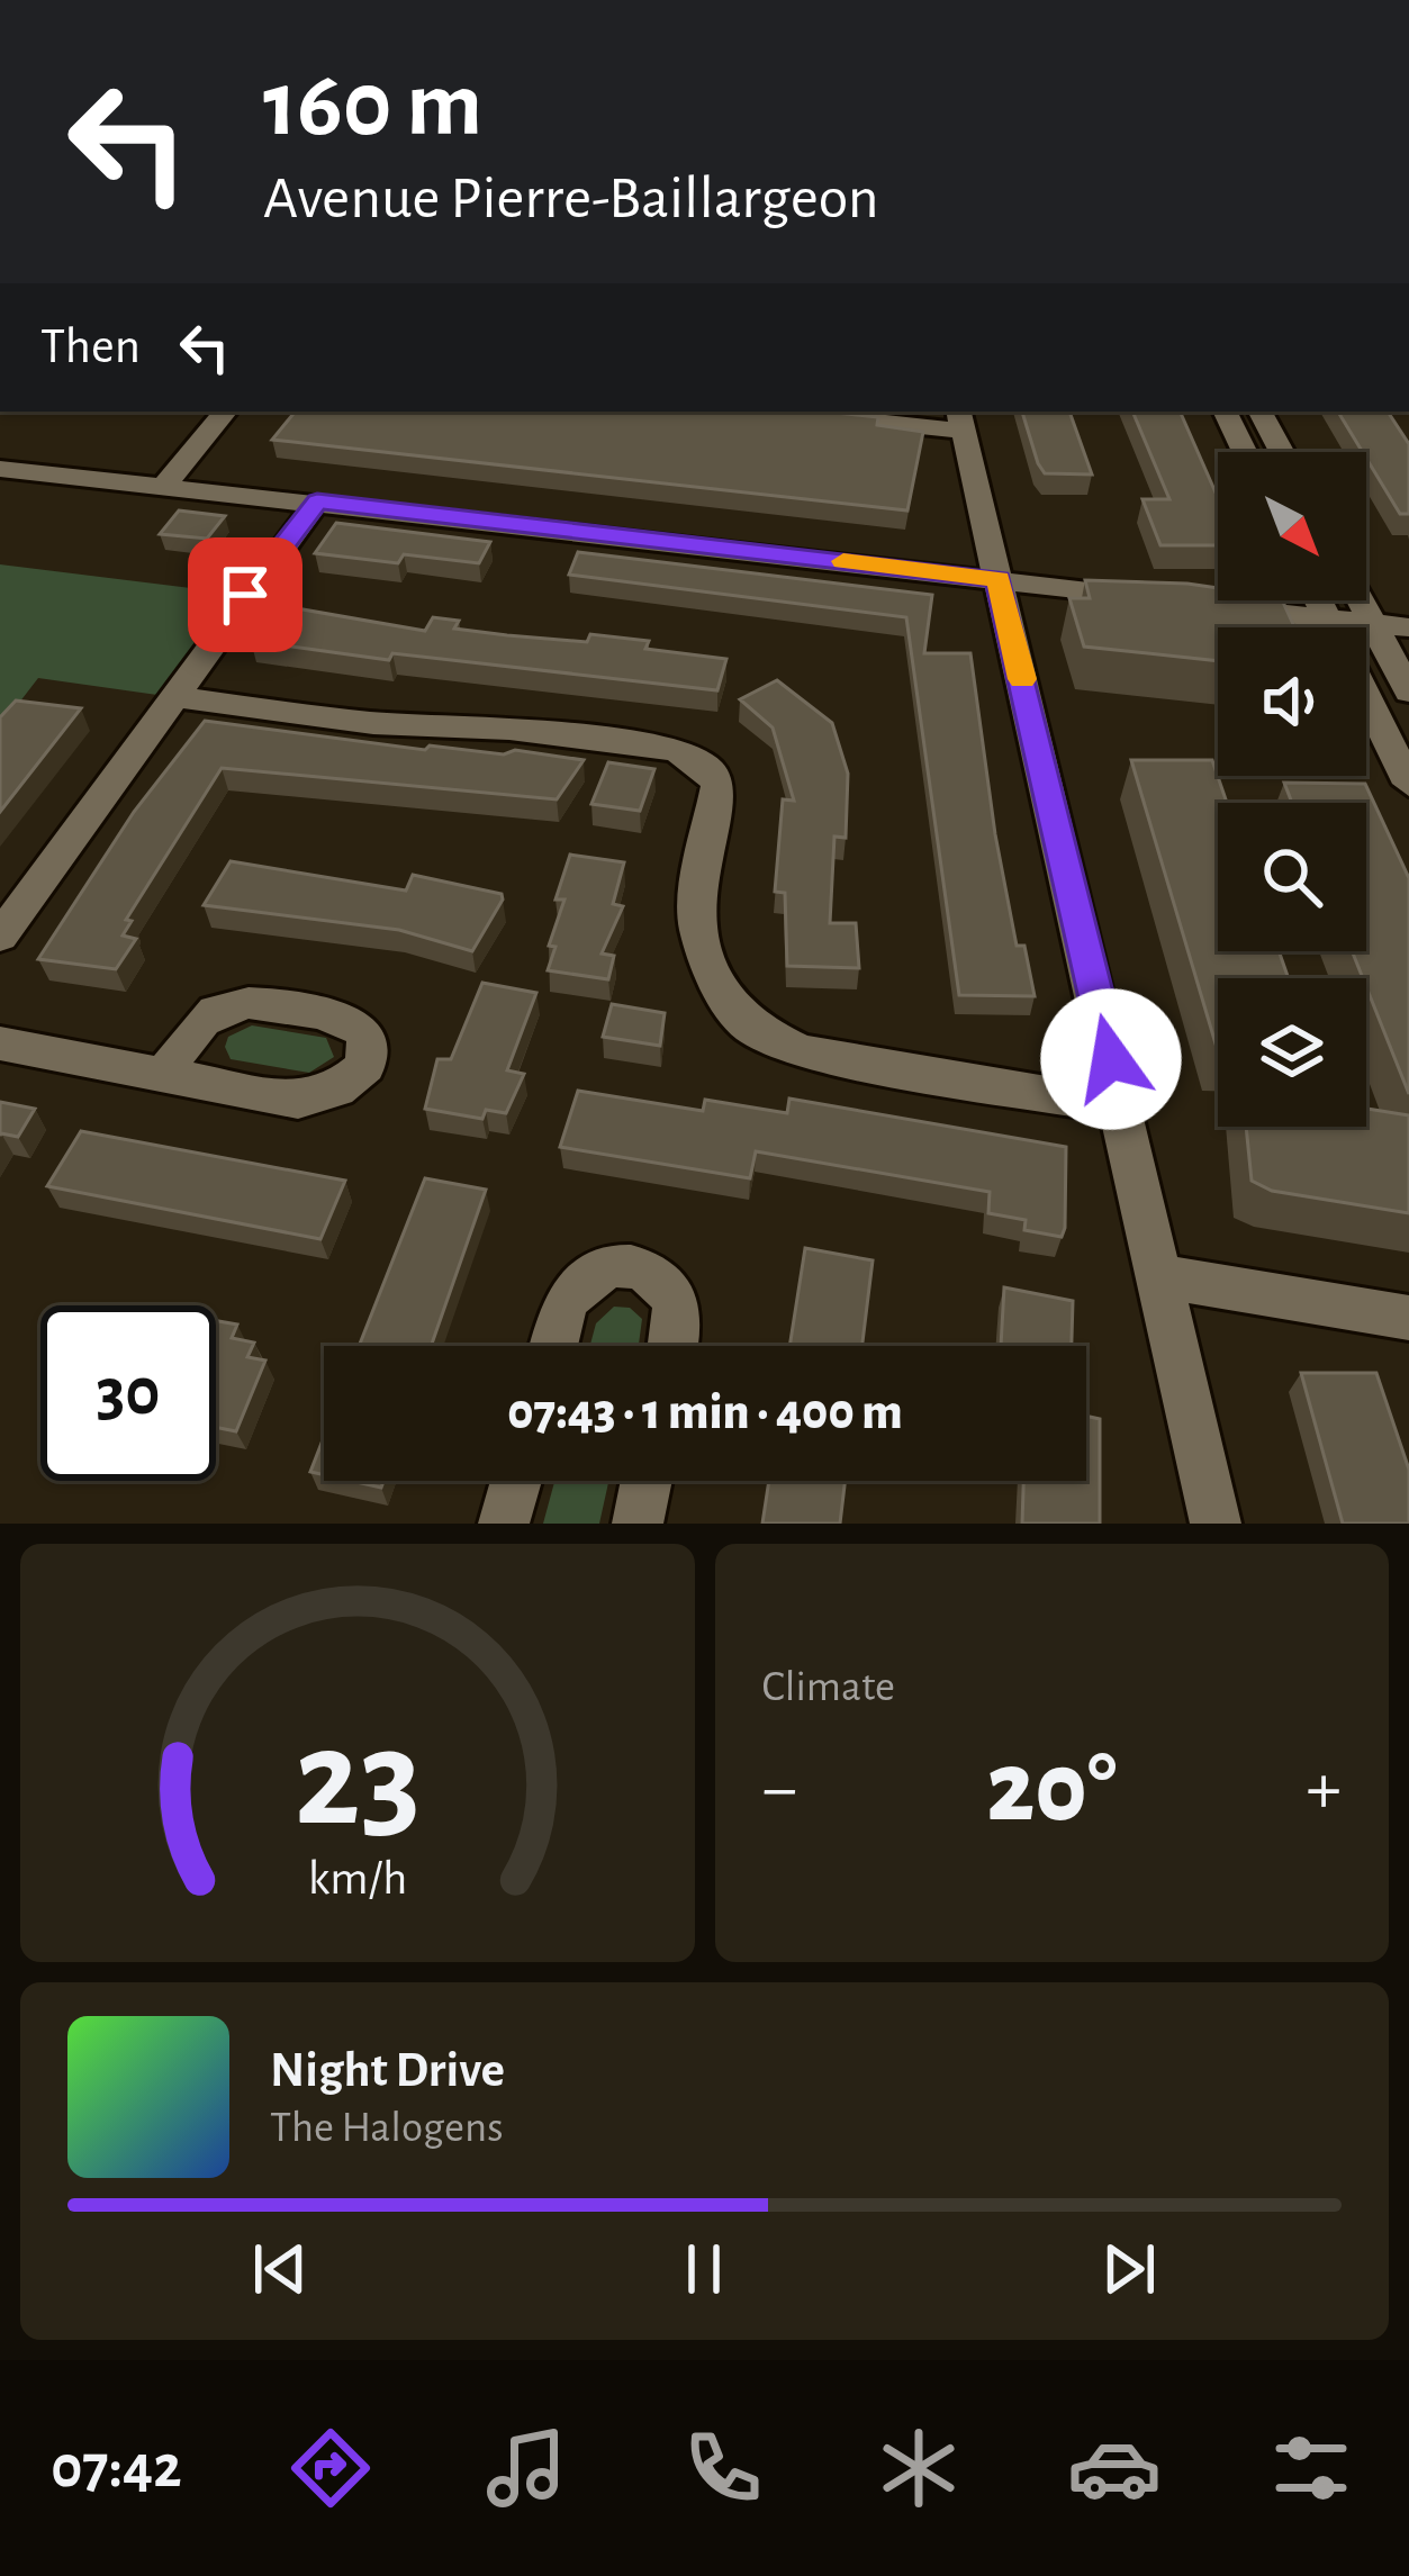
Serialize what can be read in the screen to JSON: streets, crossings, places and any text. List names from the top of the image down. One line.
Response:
{"north":"bottom right","page":{"turn":["160 m","Avenue Pierre-Baillargeon"],"then":"Then","limit":"30","trip":"07:43 · 1 min · 400 m","tile":"Climate","heat":["−","20°","+"],"song":["Night Drive","The Halogens"],"tabs":"07:42","gauge":["23","km/h"]}}
